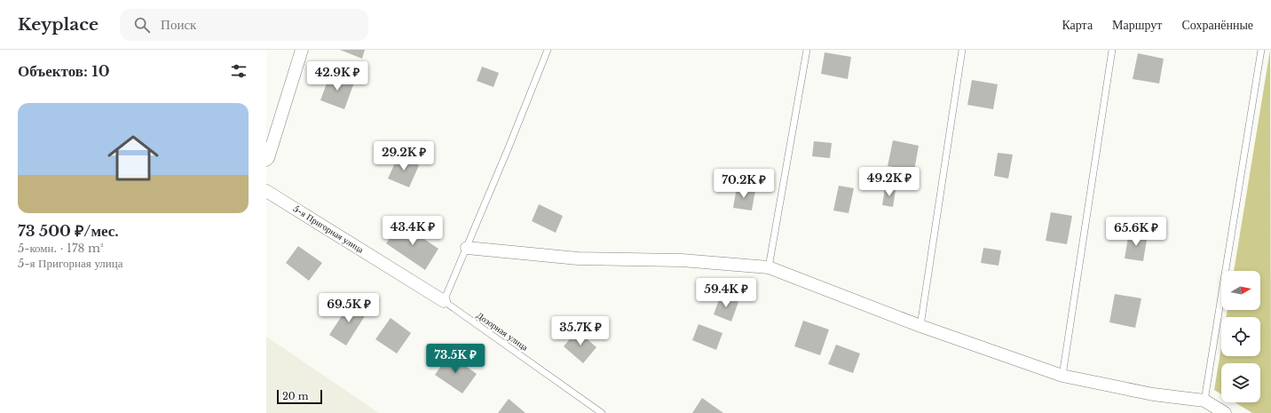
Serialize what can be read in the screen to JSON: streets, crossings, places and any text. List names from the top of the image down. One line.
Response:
{"streets":{"street":["5-я Пригорная улица"],"lane":["Дозорная улица"]},"crossings":[["5-я Пригорная улица","Дозорная улица"]],"scale_bar":"20 m","north":"right","page":{"header":"Keyplace","search":"Поиск","nav":["Карта","Маршрут","Сохранённые"],"heading":"Объектов: 10","price":["42.9K ₽","29.2K ₽","49.2K ₽","70.2K ₽","43.4K ₽","65.6K ₽","59.4K ₽","69.5K ₽","35.7K ₽","73.5K ₽"],"list":[{"name":"73 500 ₽/мес.","note":"5-комн. · 178 m² · 5-я Пригорная улица"}],"scale":"20 m"}}
